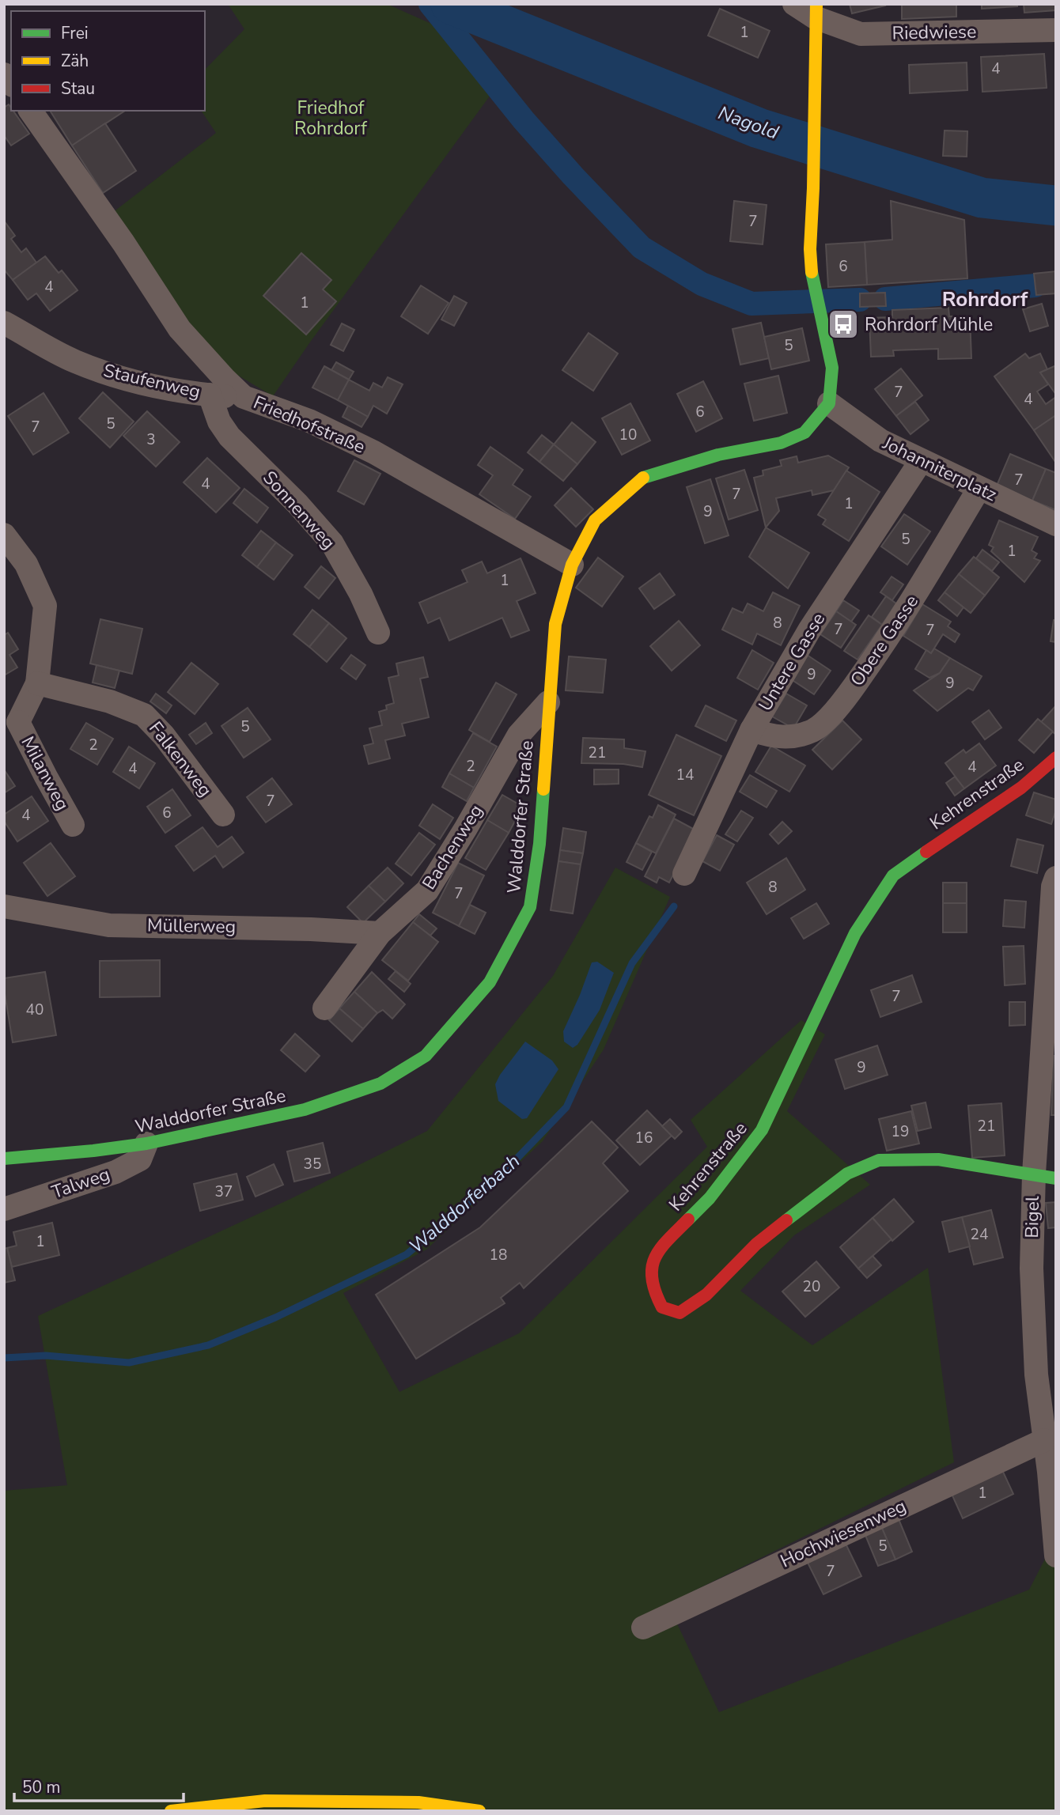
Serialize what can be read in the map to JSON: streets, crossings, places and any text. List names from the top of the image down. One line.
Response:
{"streets":{"street":["Riedwiese","Staufenweg","Friedhofstraße","Johanniterplatz","Sonnenweg","Obere Gasse","Untere Gasse","Falkenweg","Milanweg","Kehrenstraße","Walddorfer Straße","Bachenweg","Müllerweg","Talweg","Bigel","Hochwiesenweg"]},"crossings":[["Staufenweg","Friedhofstraße"],["Staufenweg","Sonnenweg"],["Friedhofstraße","Walddorfer Straße"],["Johanniterplatz","Obere Gasse"],["Johanniterplatz","Untere Gasse"],["Johanniterplatz","Walddorfer Straße"],["Obere Gasse","Untere Gasse"],["Kehrenstraße","Bigel"],["Walddorfer Straße","Bachenweg"],["Walddorfer Straße","Talweg"],["Bachenweg","Müllerweg"],["Bigel","Hochwiesenweg"]],"districts":["Rohrdorf"],"water":["Nagold","Walddorferbach"],"parks":["Friedhof Rohrdorf"],"places":{"bus stop":["Rohrdorf Mühle"]},"house_numbers":["1","4","7","6","4","1","5","7","4","6","5","7","10","3","7","4","7","1","9","5","1","1","8","7","7","9","9","5","2","21","2","4","4","14","7","6","4","8","7","7","40","9","21","19","16","35","37","24","1","18","20","1","5","7"],"legend":["Frei","Zäh","Stau"],"scale_bar":"50 m"}
